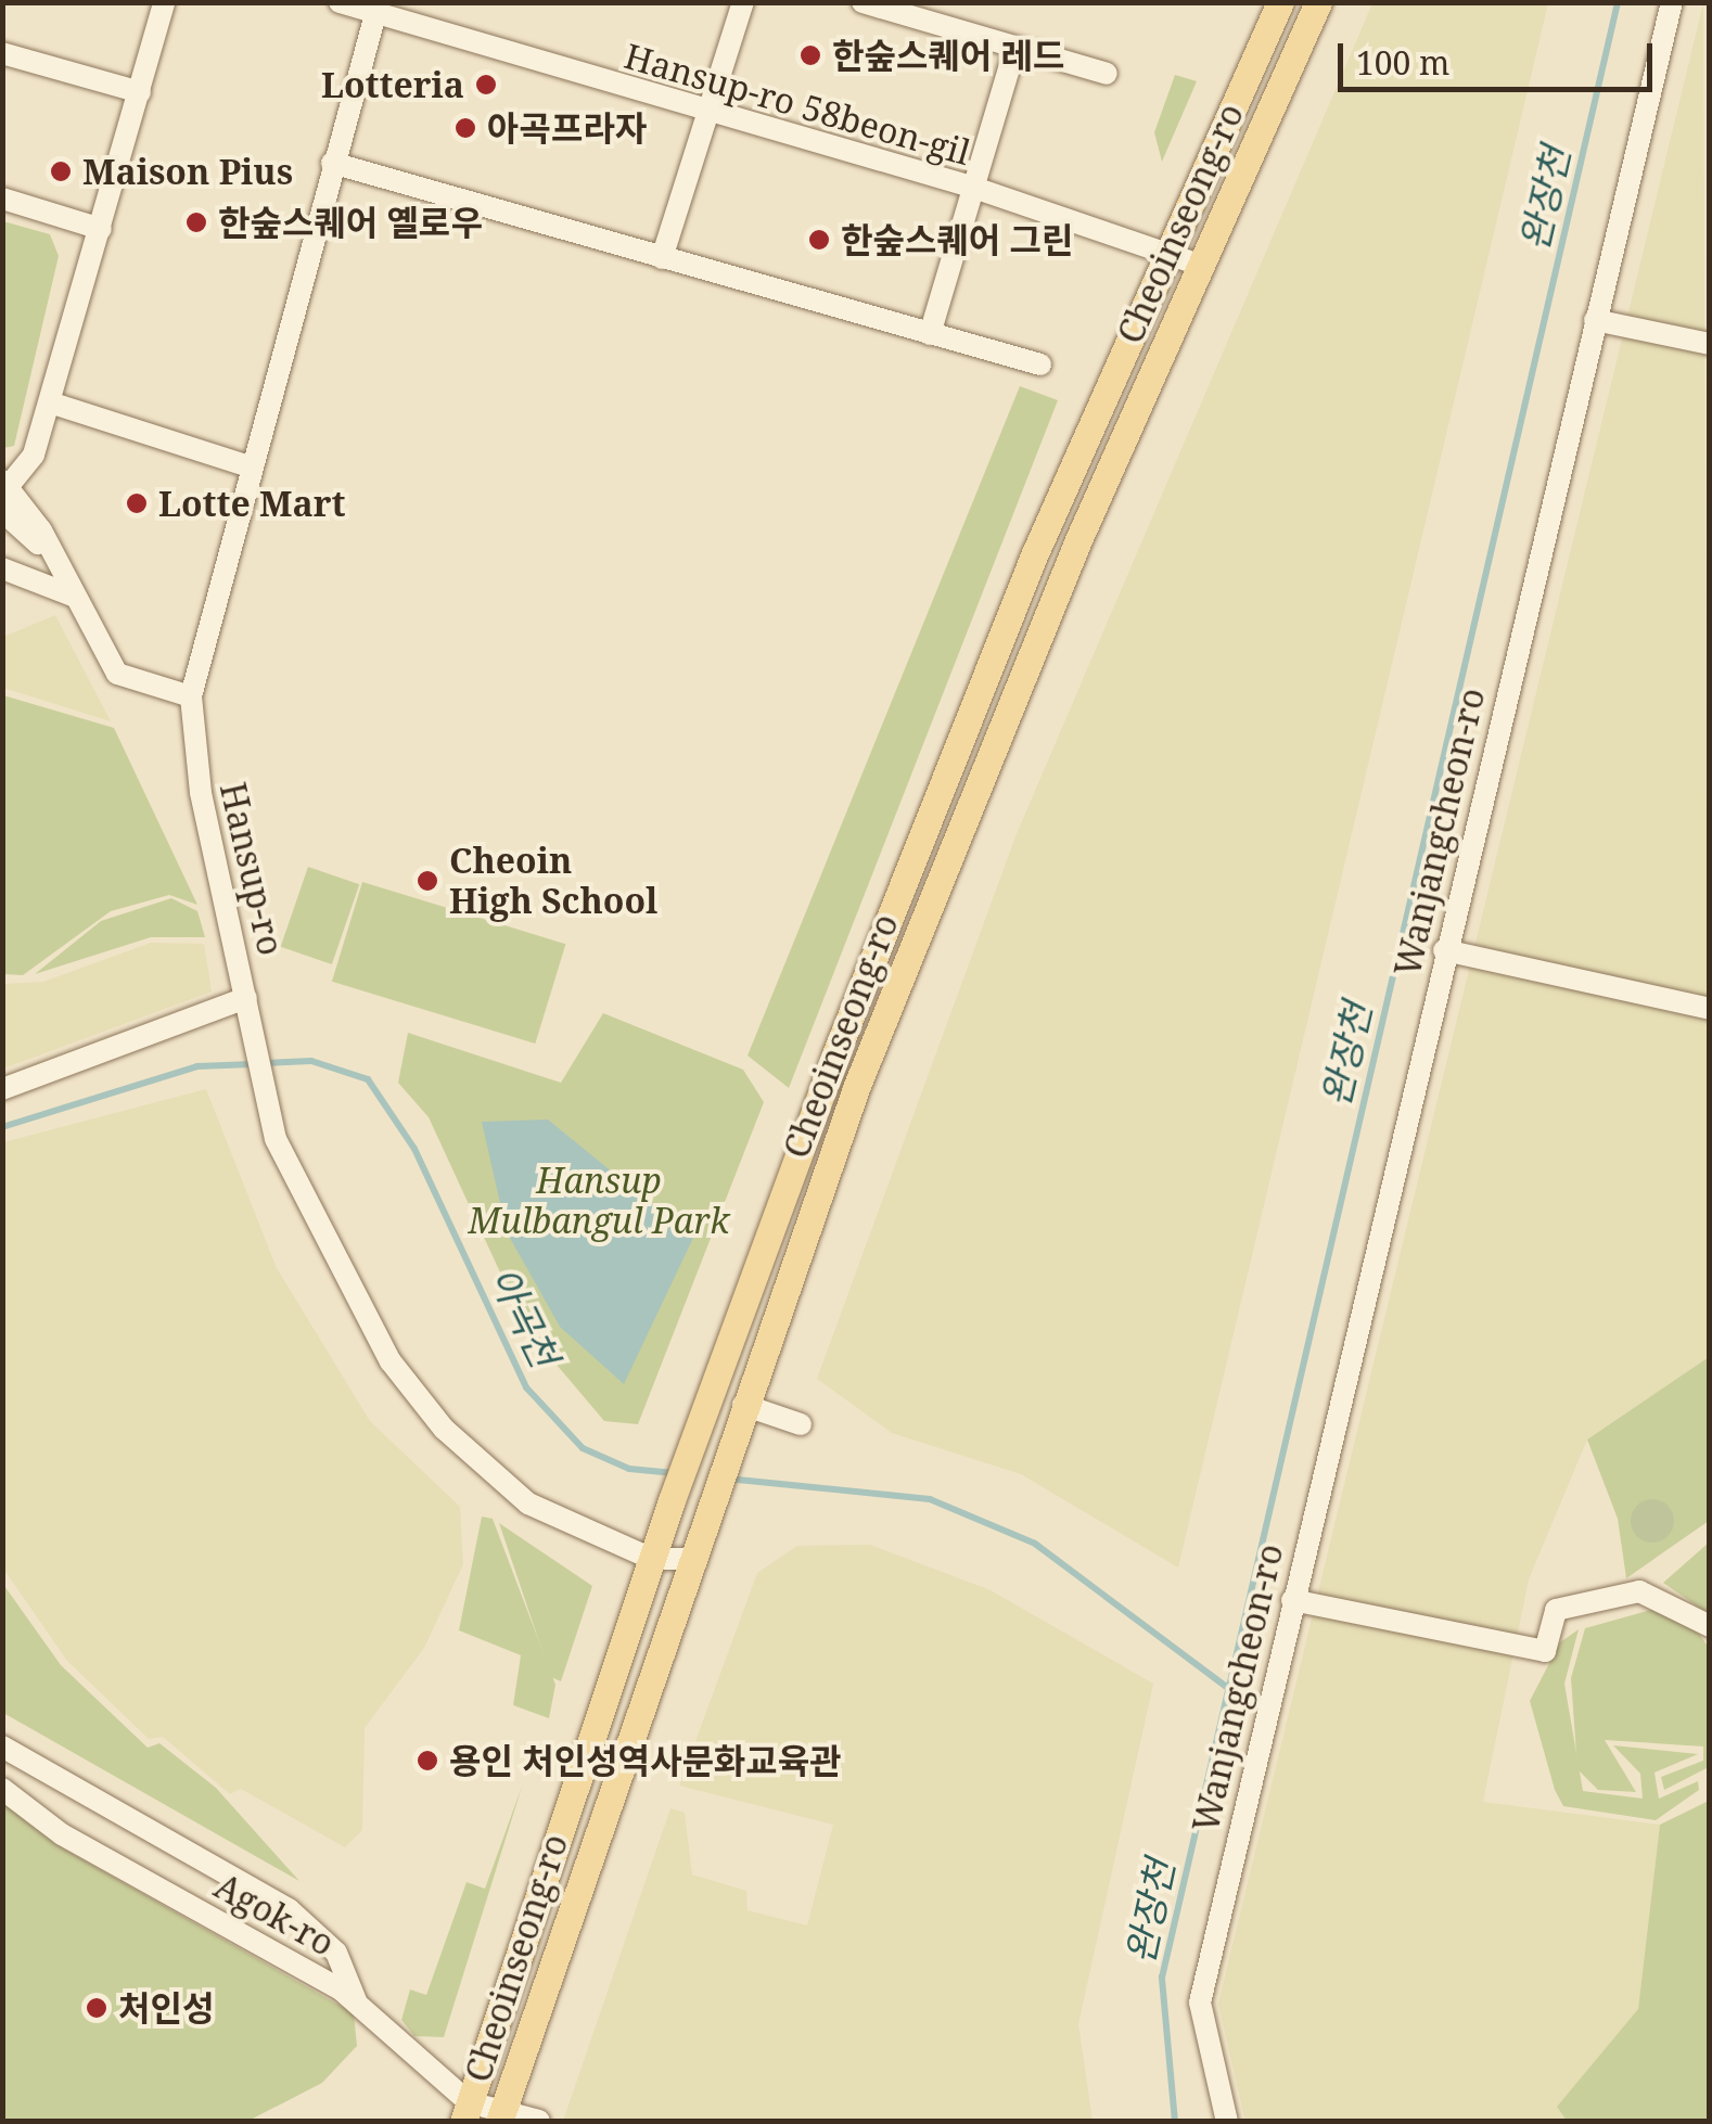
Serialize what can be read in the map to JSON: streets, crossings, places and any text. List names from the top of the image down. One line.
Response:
{"streets":{"main road":["Cheoinseong-ro"],"street":["Hansup-ro 58beon-gil","Wanjangcheon-ro","Hansup-ro","Agok-ro"]},"crossings":[["Hansup-ro 58beon-gil","Cheoinseong-ro"],["Hansup-ro 58beon-gil","Hansup-ro"],["Cheoinseong-ro","Hansup-ro"],["Cheoinseong-ro","Agok-ro"]],"water":["완장천","아곡천"],"parks":["Hansup Mulbangul Park"],"places":["한숲스퀘어 레드","Lotteria","아곡프라자","Maison Pius","한숲스퀘어 옐로우","한숲스퀘어 그린","Lotte Mart","Cheoin High School","용인 처인성역사문화교육관","처인성"],"scale_bar":"100 m"}
